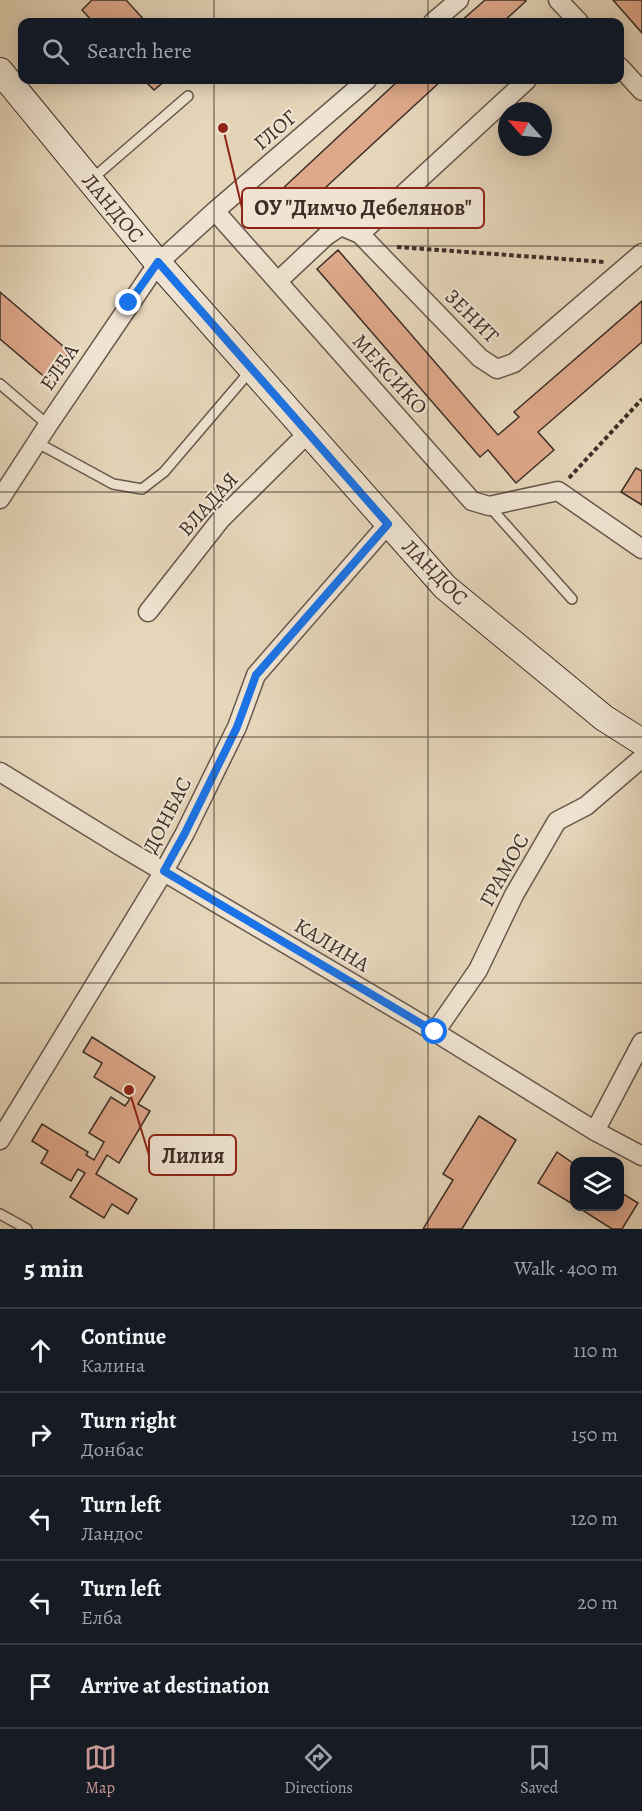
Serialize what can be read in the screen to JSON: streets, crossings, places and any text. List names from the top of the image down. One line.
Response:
{"streets":{"street":["ГЛОГ","ЛАНДОС","ЗЕНИТ","ЕЛБА","МЕКСИКО","ВЛАДАЯ","ДОНБАС","ГРАМОС","КАЛИНА"]},"crossings":[["ГЛОГ","ЛАНДОС"],["ГЛОГ","ЕЛБА"],["ГЛОГ","МЕКСИКО"],["ЛАНДОС","ЕЛБА"],["ЛАНДОС","ВЛАДАЯ"],["ЛАНДОС","ДОНБАС"],["ДОНБАС","КАЛИНА"],["ГРАМОС","КАЛИНА"]],"places":["ОУ \"Димчо Дебелянов\"","Лилия"],"north":"top left","page":{"search":"Search here","heading":["5 min","Walk · 400 m"],"list":[["Continue","Калина","110 m"],["Turn right","Донбас","150 m"],["Turn left","Ландос","120 m"],["Turn left","Елба","20 m"],"Arrive at destination"],"nav":["Map","Directions","Saved"]}}
